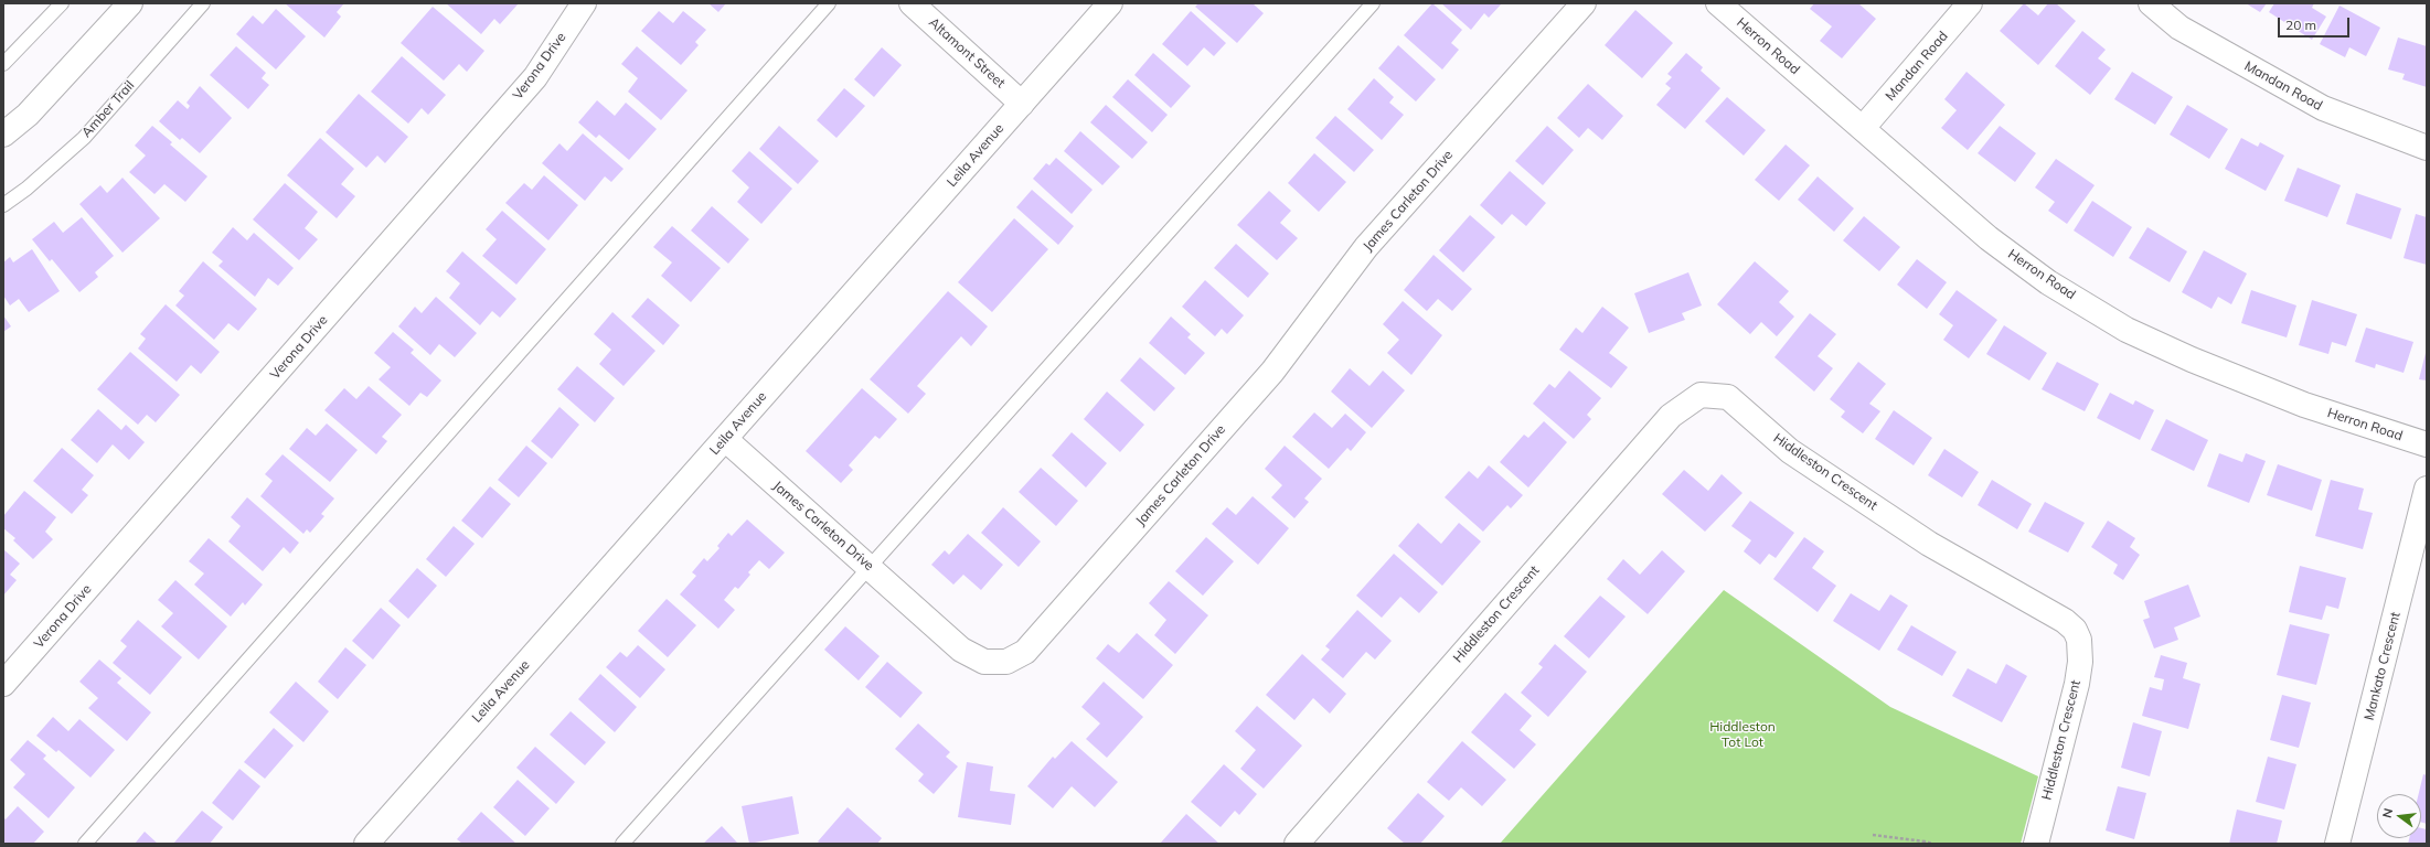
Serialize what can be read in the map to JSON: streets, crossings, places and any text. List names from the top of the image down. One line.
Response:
{"streets":{"street":["Herron Road","Altamont Street","Verona Drive","Mandan Road","Leila Avenue","James Carleton Drive","Hiddleston Crescent","Mankato Crescent"],"lane":["Amber Trail"]},"crossings":[["Herron Road","Mandan Road"],["Altamont Street","Leila Avenue"],["Leila Avenue","James Carleton Drive"]],"parks":["Hiddleston Tot Lot"],"scale_bar":"20 m","north":"left"}
